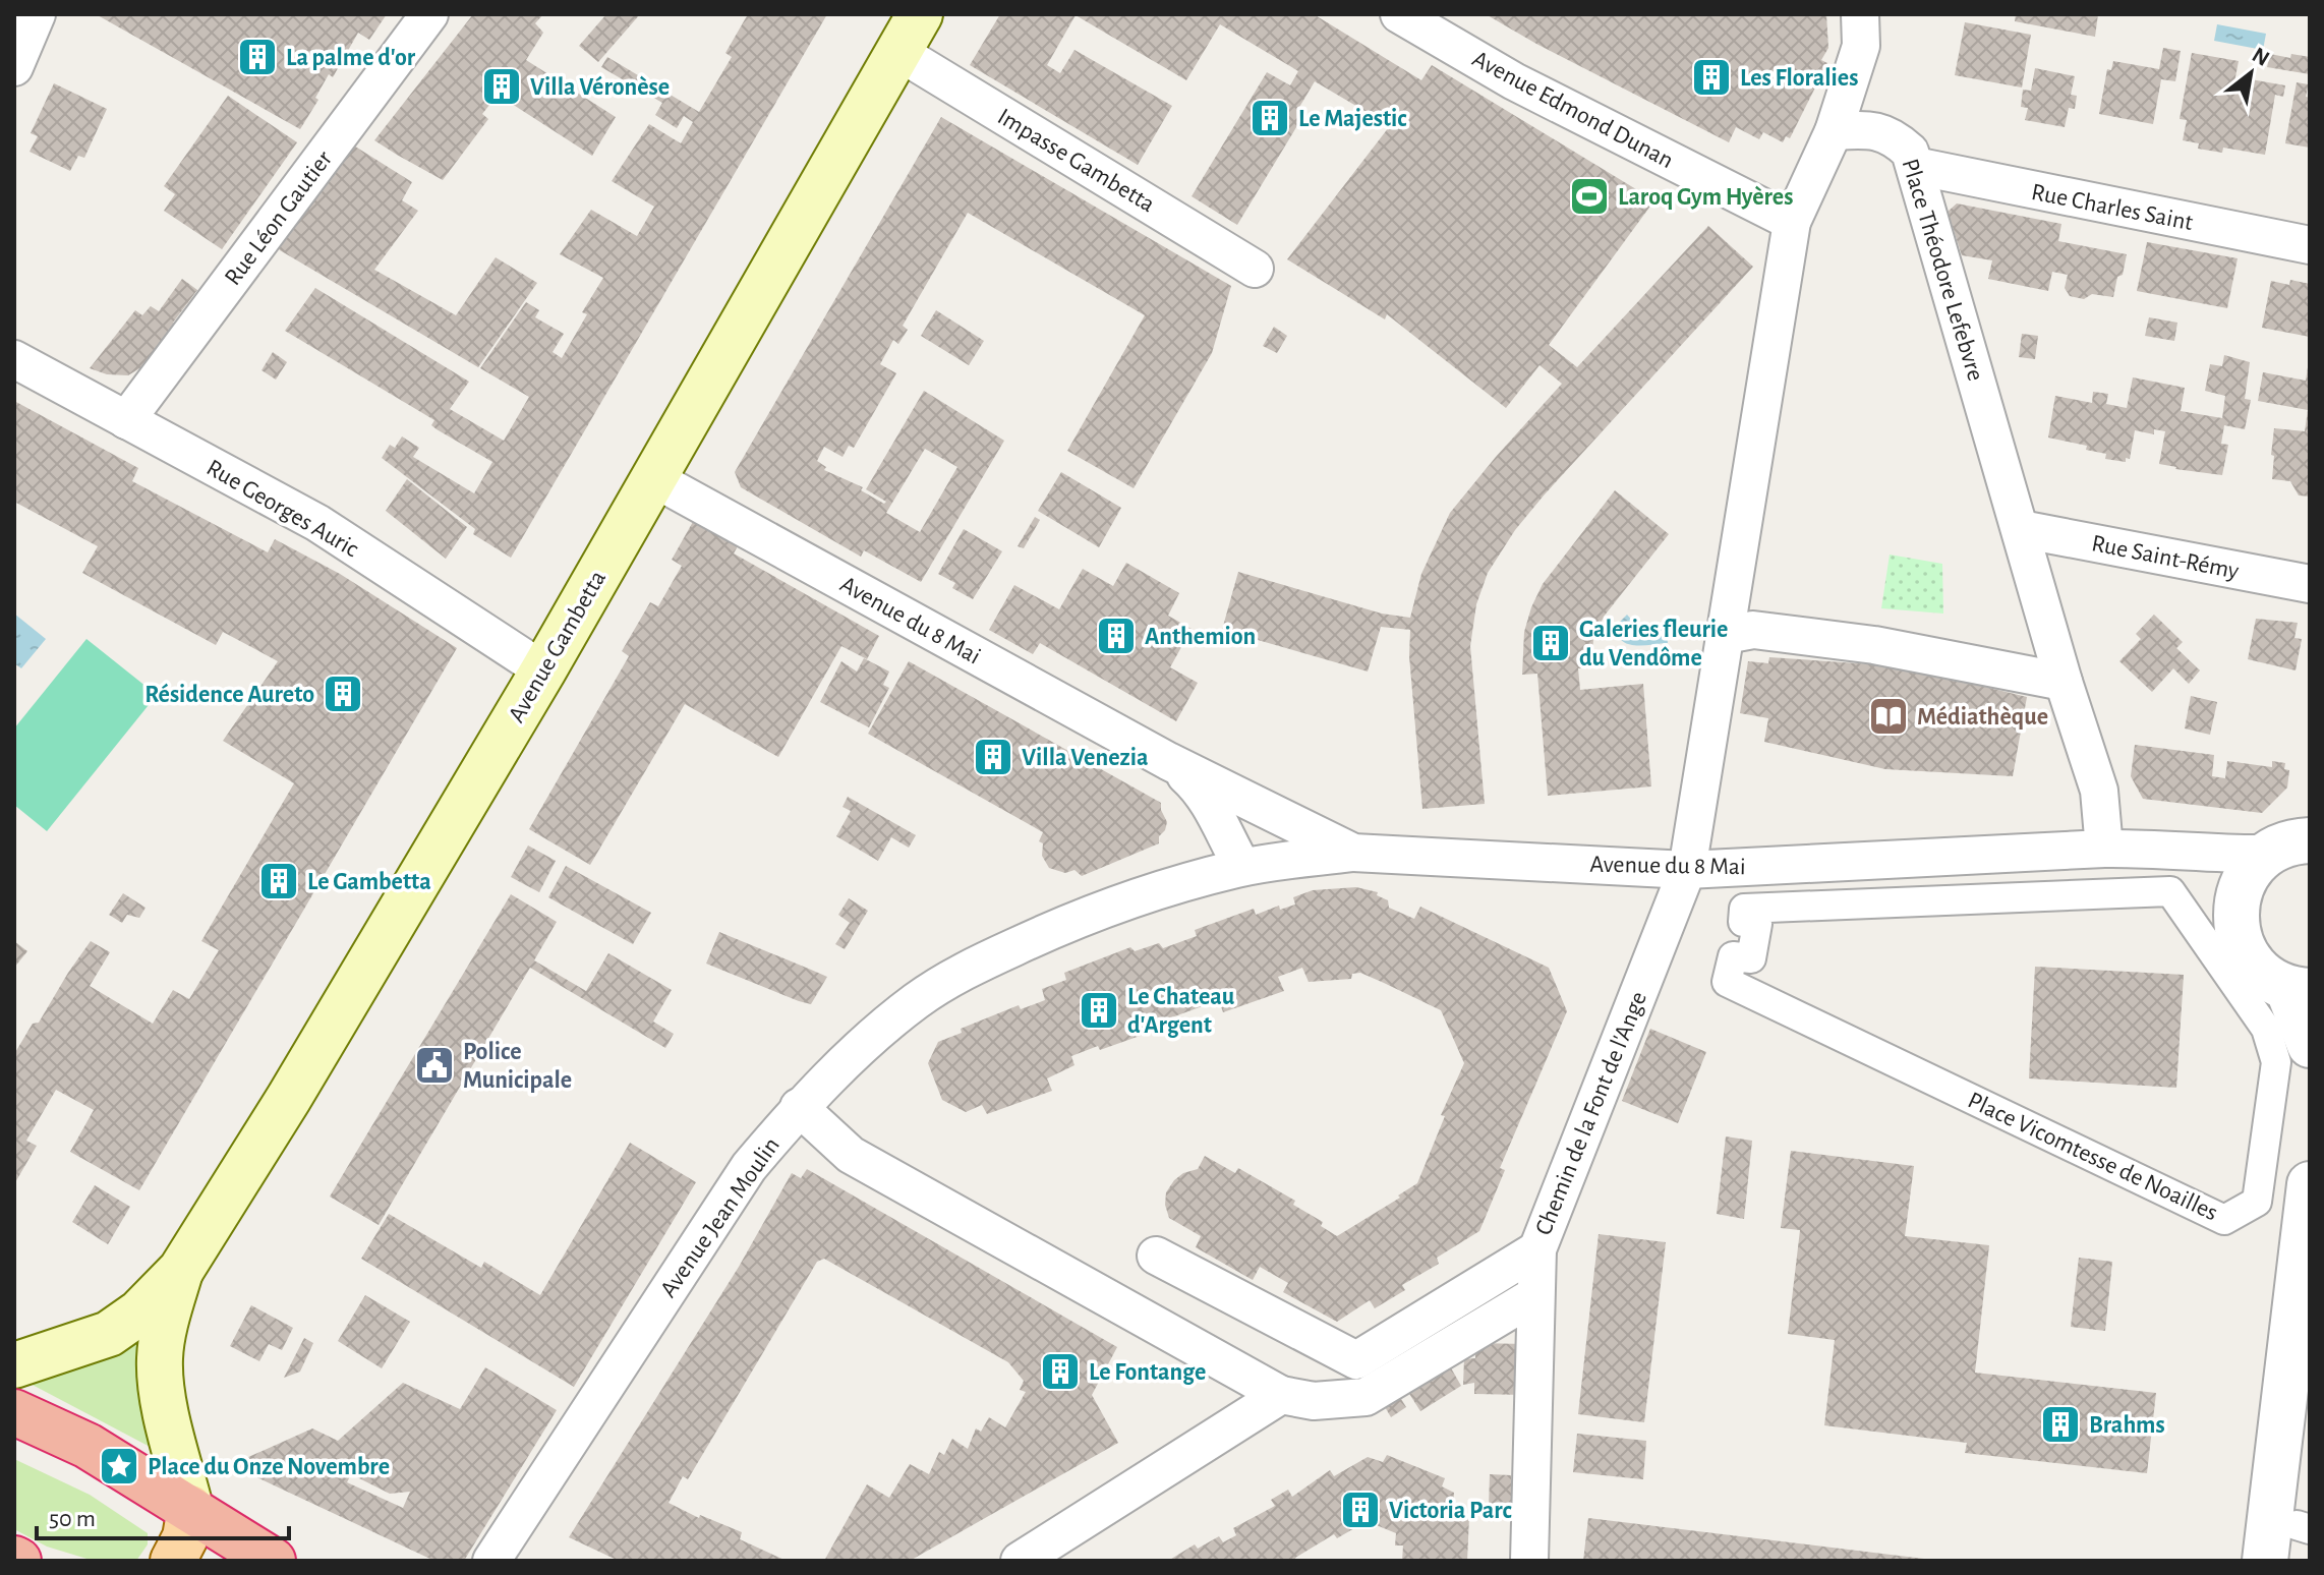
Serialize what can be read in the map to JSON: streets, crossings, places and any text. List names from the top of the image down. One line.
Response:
{"streets":{"main road":["Avenue Gambetta"],"street":["Avenue Edmond Dunan","Impasse Gambetta","Rue Charles Saint","Rue Léon Gautier","Place Théodore Lefebvre","Rue Georges Auric","Rue Saint-Rémy","Avenue du 8 Mai","Chemin de la Font de l'Ange","Place Vicomtesse de Noailles","Avenue Jean Moulin"]},"crossings":[["Impasse Gambetta","Avenue Gambetta"],["Rue Charles Saint","Place Théodore Lefebvre"],["Rue Léon Gautier","Rue Georges Auric"],["Place Théodore Lefebvre","Rue Saint-Rémy"],["Place Théodore Lefebvre","Avenue du 8 Mai"],["Rue Georges Auric","Avenue Gambetta"],["Avenue du 8 Mai","Avenue Gambetta"],["Avenue du 8 Mai","Chemin de la Font de l'Ange"],["Avenue du 8 Mai","Avenue Jean Moulin"]],"places":{"building":["La palme d'or","Les Floralies","Villa Véronèse","Le Majestic","Anthemion","Galeries fleurie du Vendôme","Résidence Aureto","Villa Venezia","Le Gambetta","Le Chateau d'Argent","Le Fontange","Brahms","Victoria Parc"],"sports":["Laroq Gym Hyères"],"library":["Médiathèque"],"public building":["Police Municipale"],"place":["Place du Onze Novembre"]},"scale_bar":"50 m","north":"top right"}
